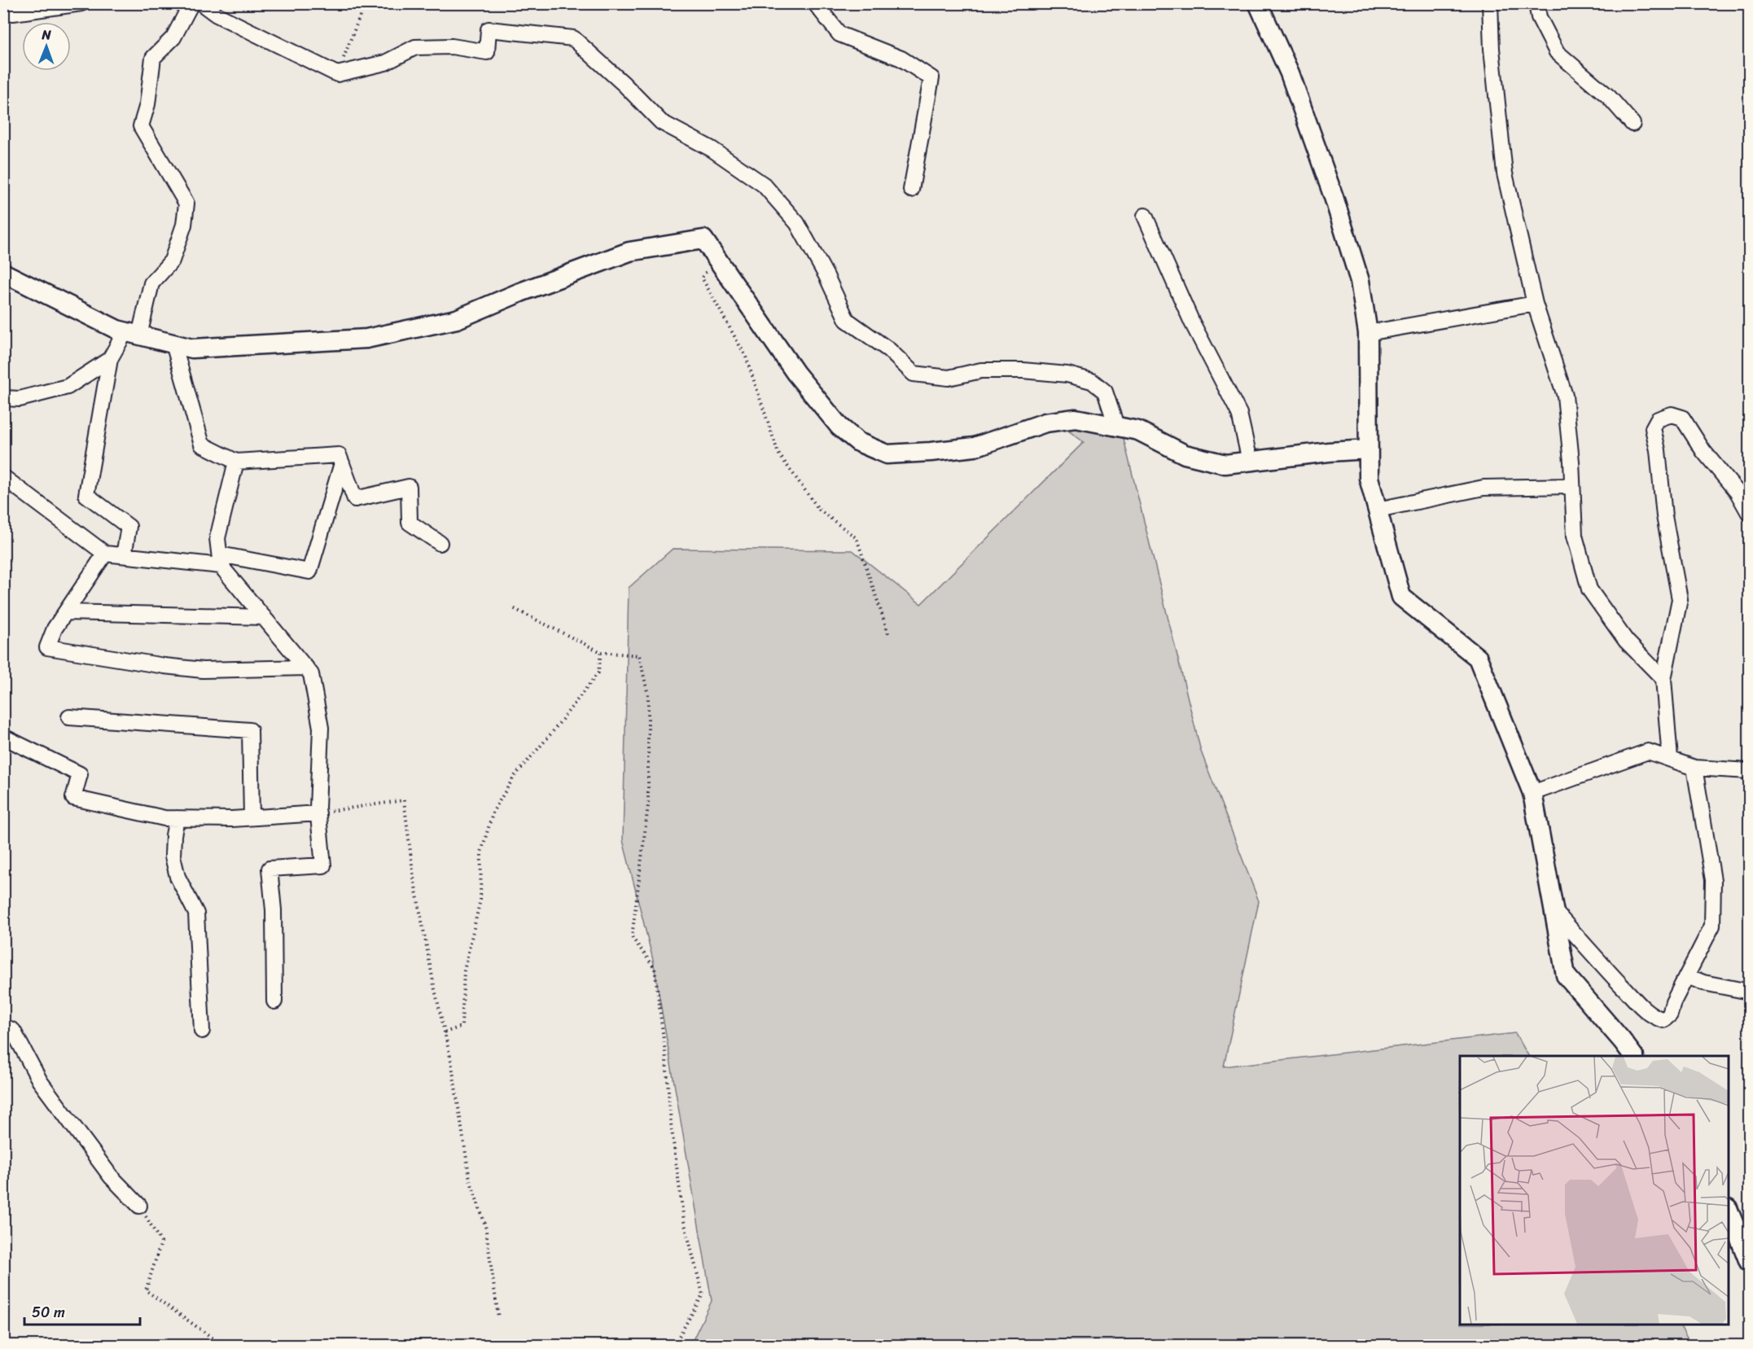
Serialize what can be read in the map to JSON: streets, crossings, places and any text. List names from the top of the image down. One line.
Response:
{"scale_bar":"50 m","north":"top"}
